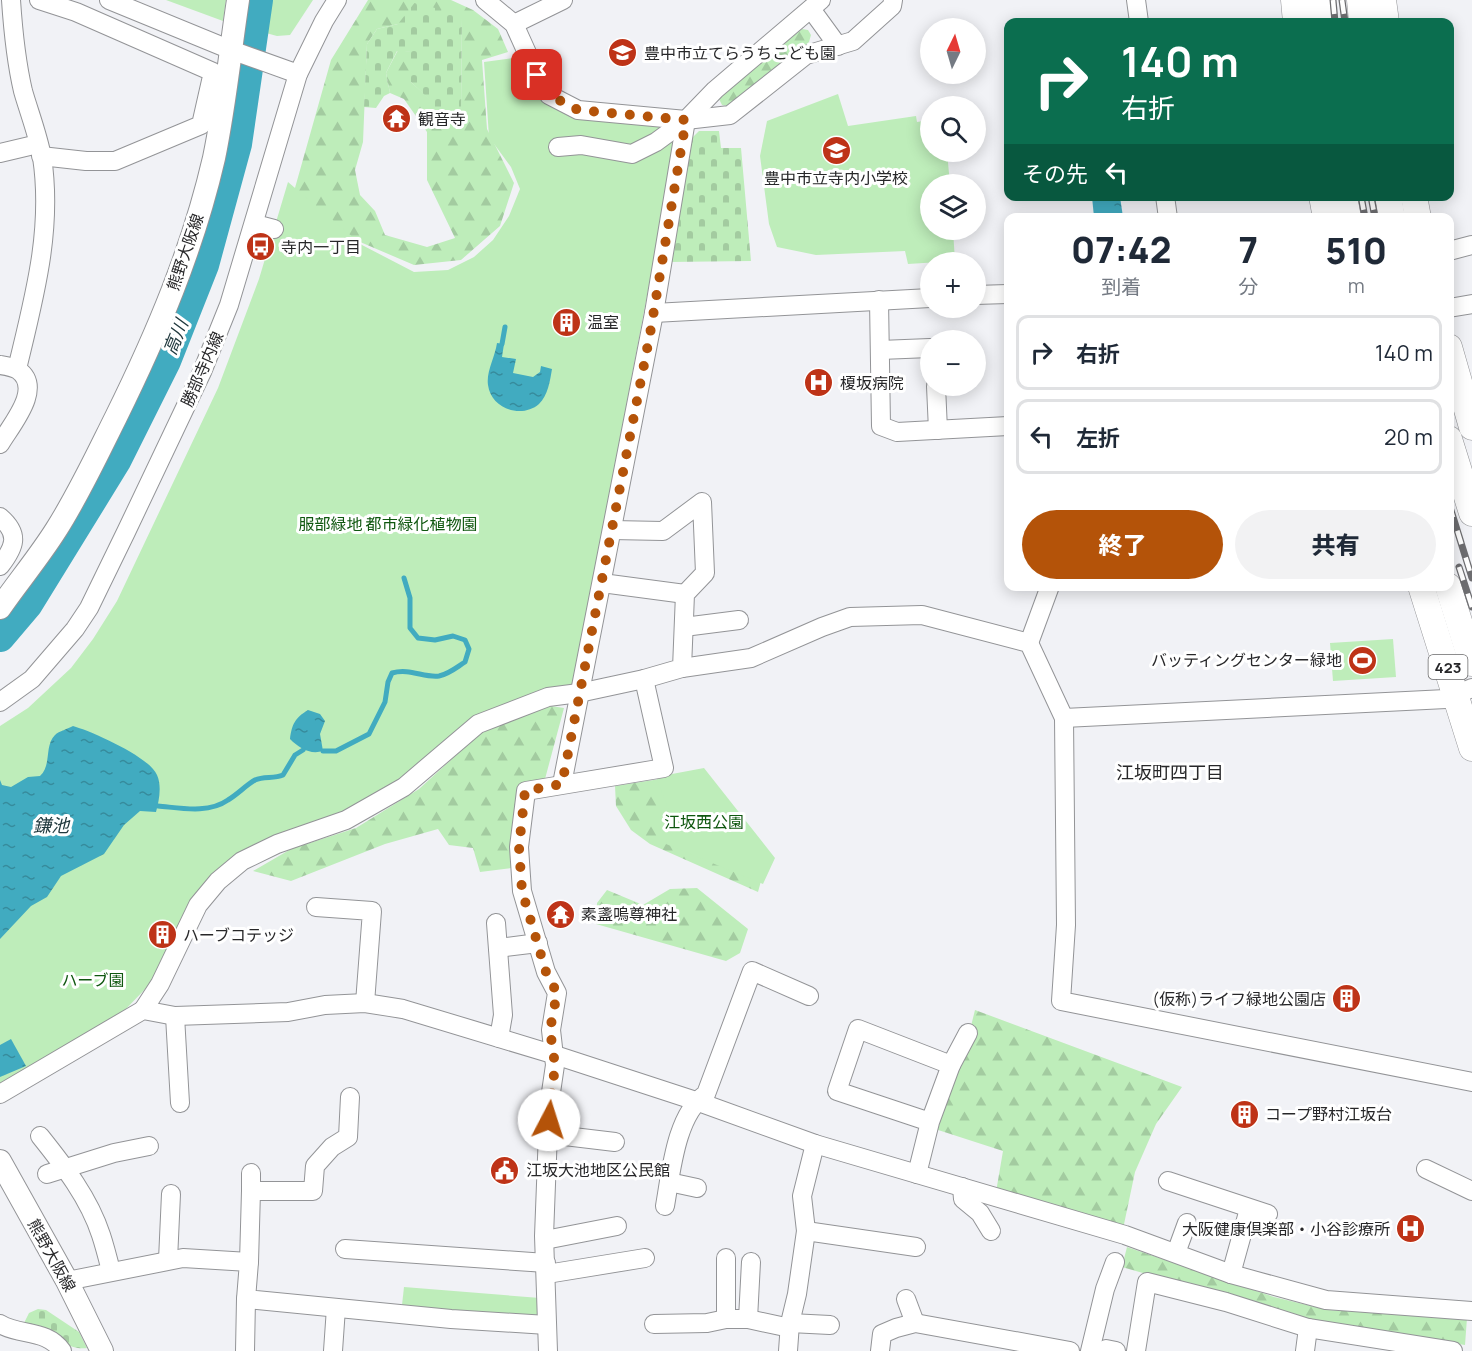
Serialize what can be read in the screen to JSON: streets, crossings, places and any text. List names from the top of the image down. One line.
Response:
{"streets":{"highway":["423"],"main road":["熊野大阪線"],"street":["勝部寺内線"]},"districts":["江坂町四丁目"],"water":["高川","鎌池"],"parks":["服部緑地 都市緑化植物園","江坂西公園","ハーブ園"],"places":{"school or university":["豊中市立てらうちこども園","豊中市立寺内小学校"],"temple":["観音寺","素盞嗚尊神社"],"bus stop":["寺内一丁目"],"building":["温室","ハーブコテッジ","(仮称)ライフ緑地公園店","コープ野村江坂台"],"hospital":["榎坂病院","大阪健康倶楽部・小谷診療所"],"sports":["バッティングセンター緑地"],"public building":["江坂大池地区公民館"]},"north":"top","page":{"map_buttons":["+","−"],"turn":["140 m","右折"],"then":"その先","eta":["07:42","到着","7","分","510","m"],"list":[{"name":"右折","value":"140 m"},{"name":"左折","value":"20 m"}],"buttons":["終了","共有"]}}
